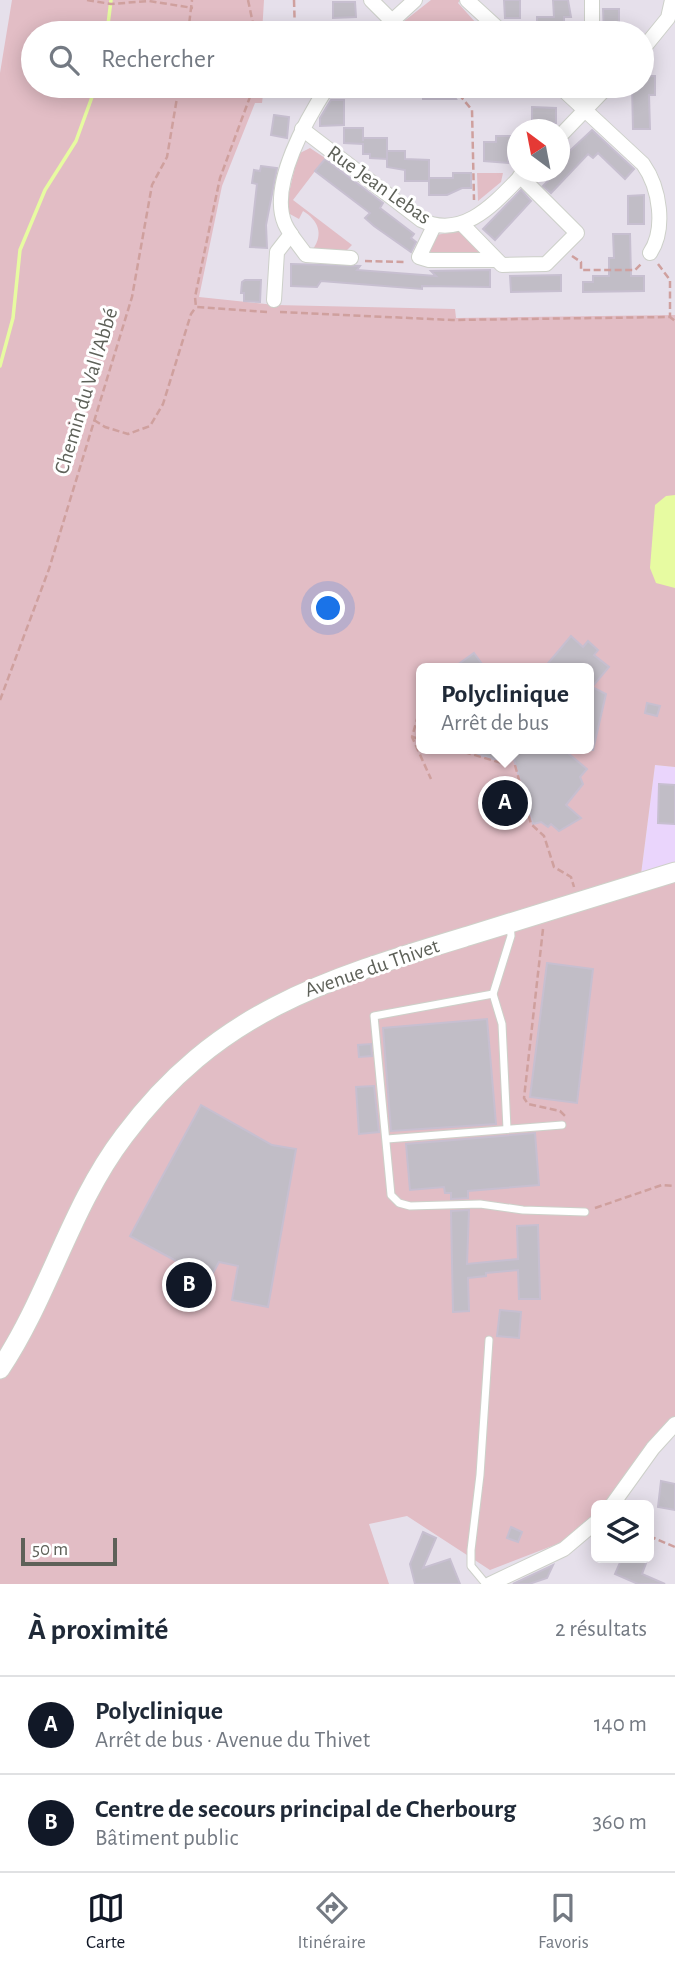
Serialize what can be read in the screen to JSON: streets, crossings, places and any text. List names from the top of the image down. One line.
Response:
{"streets":{"main road":["Avenue du Thivet"],"street":["Rue Jean Lebas"],"path":["Chemin du Val l'Abbé"]},"scale_bar":"50 m","north":"top left","page":{"search":"Rechercher","popup":["Polyclinique","Arrêt de bus"],"pins":["A","B"],"scale":"50 m","heading":["À proximité","2 résultats"],"list":[{"mark":"A","name":"Polyclinique","note":"Arrêt de bus · Avenue du Thivet","value":"140 m"},{"mark":"B","name":"Centre de secours principal de Cherbourg","note":"Bâtiment public","value":"360 m"}],"nav":["Carte","Itinéraire","Favoris"]}}
